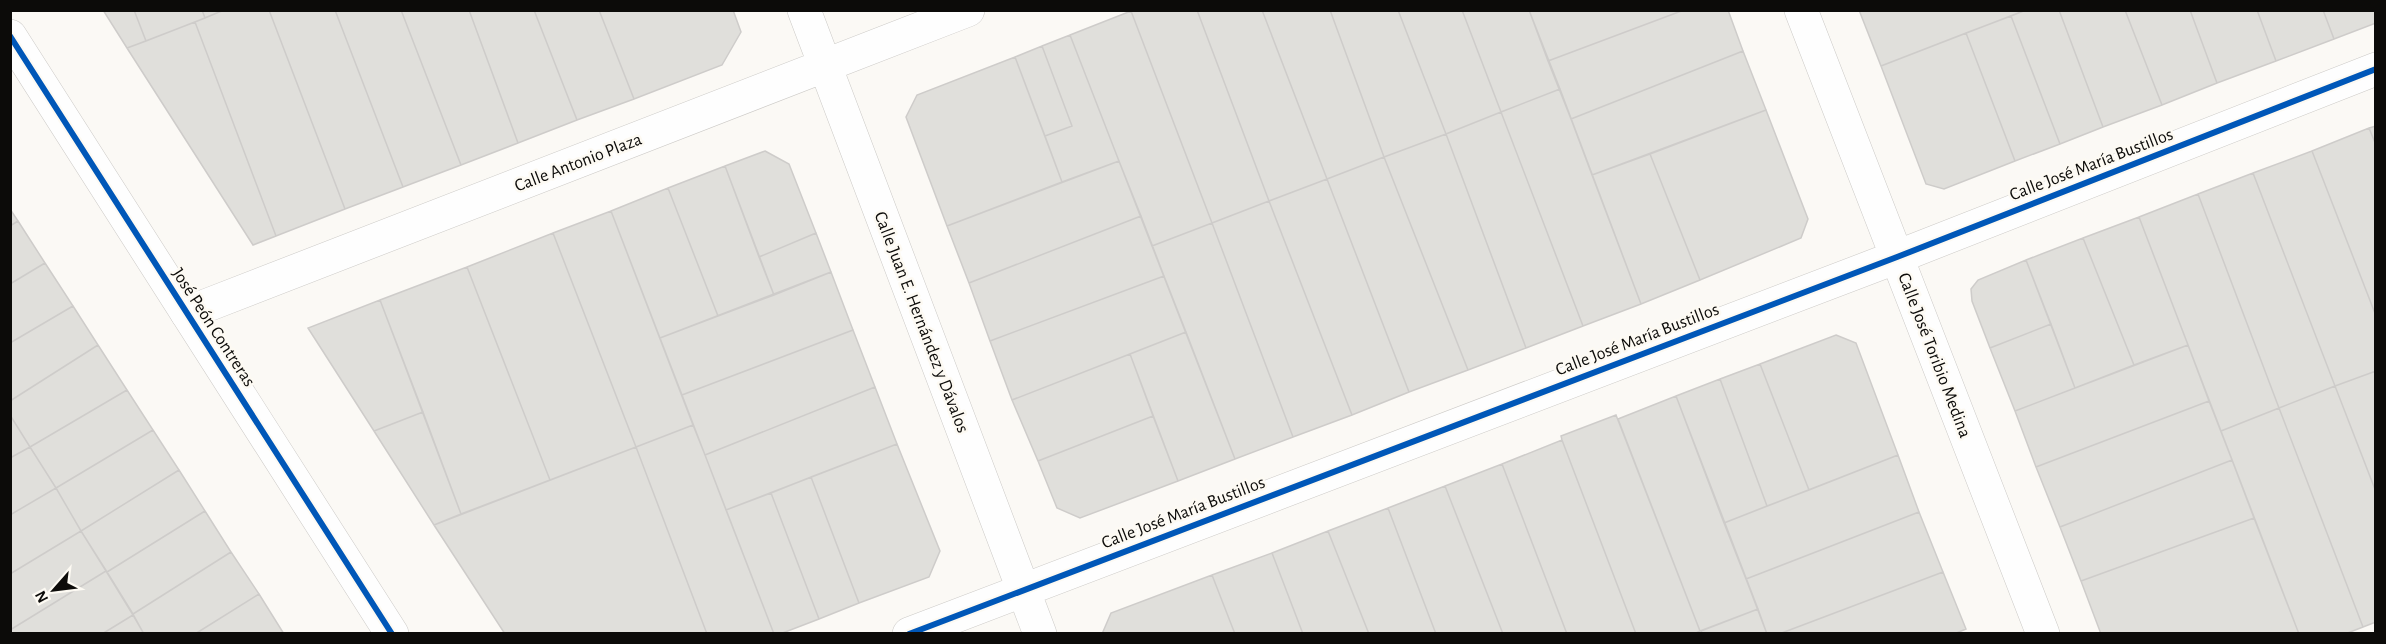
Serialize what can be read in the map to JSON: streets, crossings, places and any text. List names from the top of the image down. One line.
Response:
{"streets":{"street":["Calle Antonio Plaza","Calle José María Bustillos","Calle Juan E. Hernández y Dávalos","José Peón Contreras","Calle José Toribio Medina"]},"crossings":[["Calle Antonio Plaza","Calle Juan E. Hernández y Dávalos"],["Calle Antonio Plaza","José Peón Contreras"],["Calle José María Bustillos","Calle Juan E. Hernández y Dávalos"],["Calle José María Bustillos","Calle José Toribio Medina"]],"north":"bottom left"}
